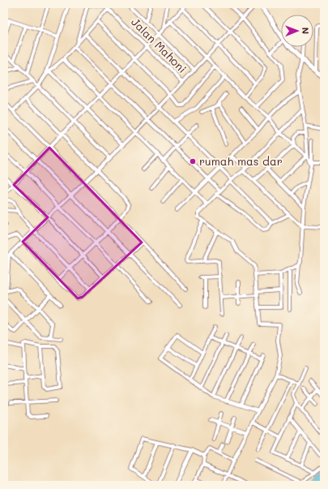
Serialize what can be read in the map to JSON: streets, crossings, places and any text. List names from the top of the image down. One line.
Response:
{"streets":{"street":["Jalan Mahoni"]},"places":["rumah mas dar"],"north":"right"}
